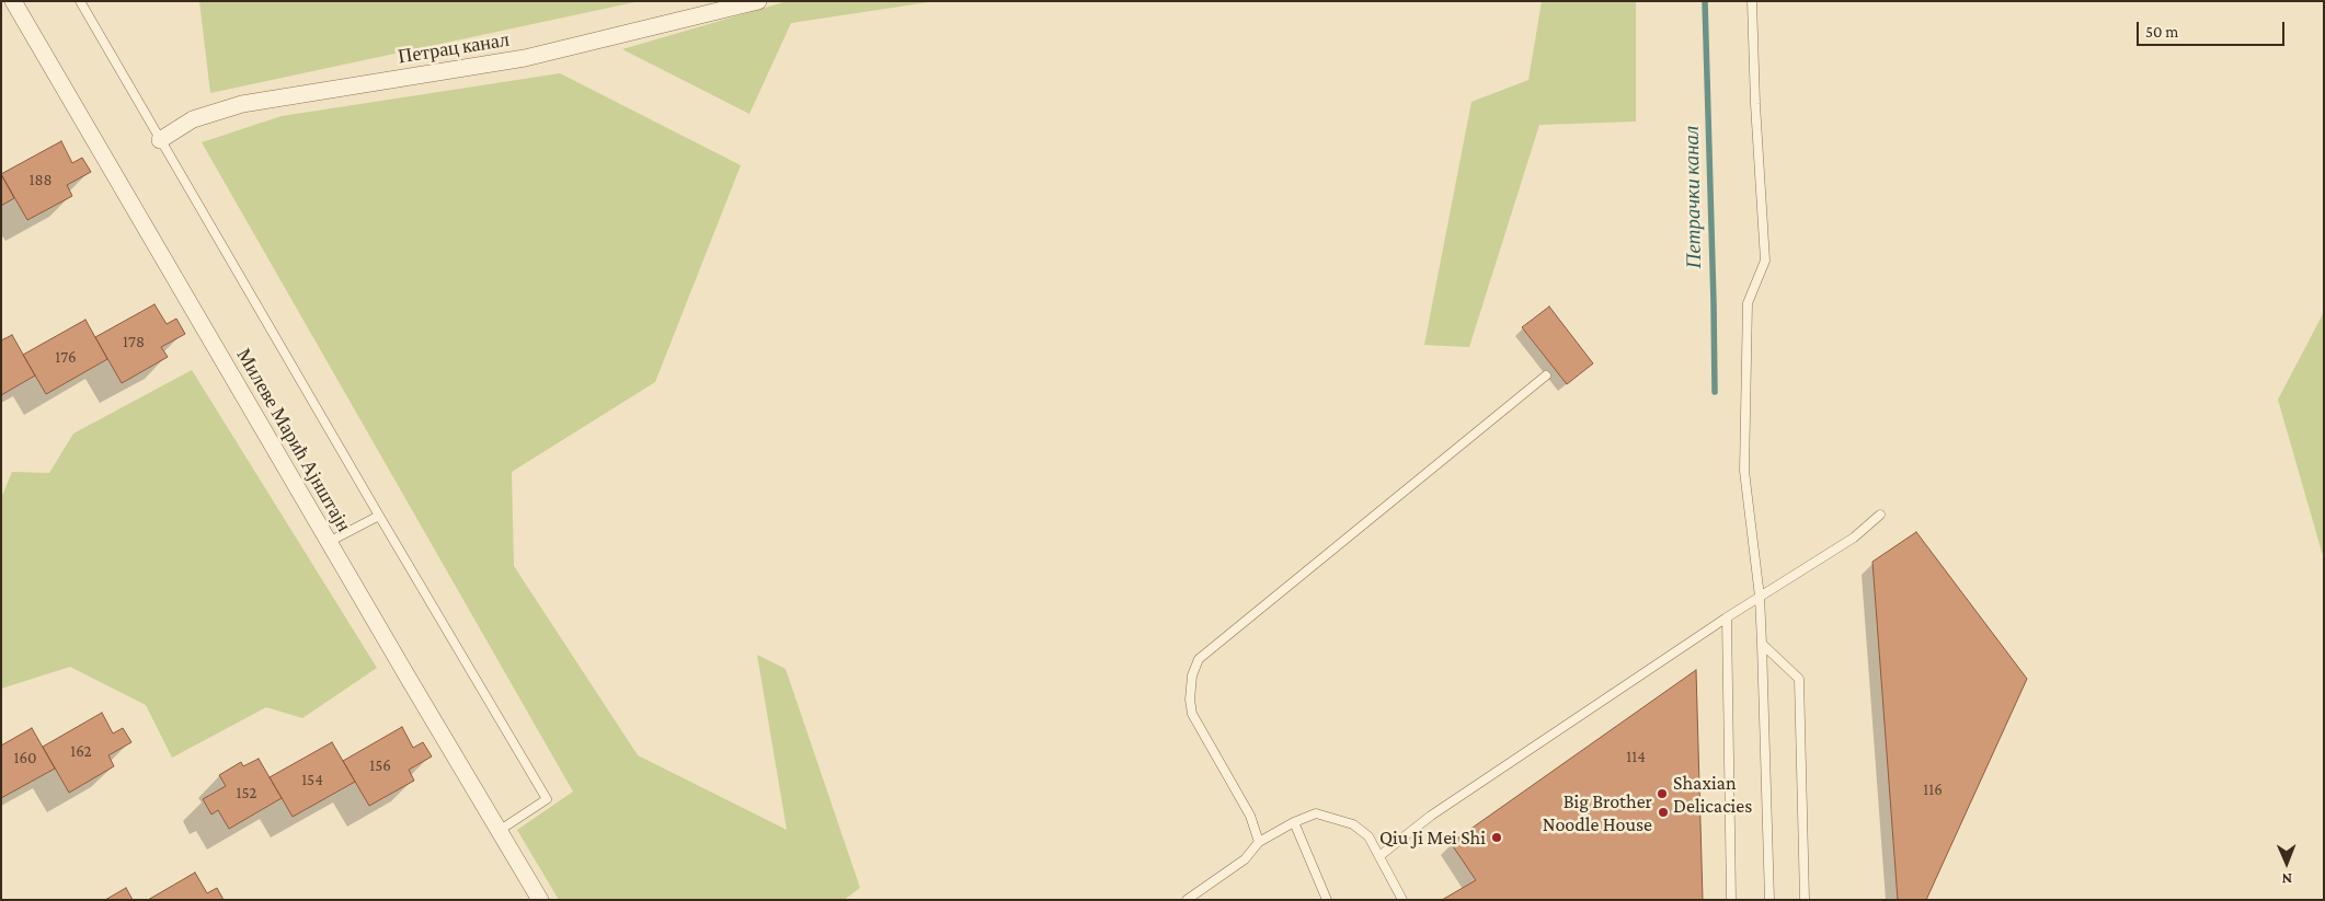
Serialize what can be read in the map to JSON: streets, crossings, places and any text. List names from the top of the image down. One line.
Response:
{"streets":{"street":["Петрац канал","Милеве Марић Ајнштајн"]},"water":["Петрачки канал"],"places":["Shaxian Delicacies","Big Brother Noodle House","Qiu Ji Mei Shi"],"house_numbers":["188","178","176","162","114","160","156","154","116","152"],"scale_bar":"50 m","north":"bottom"}
